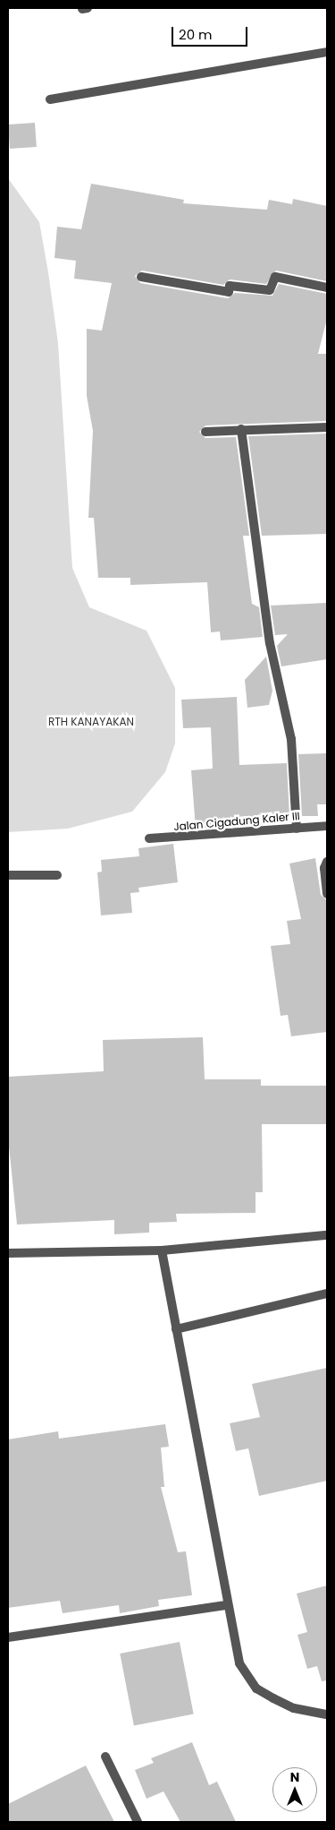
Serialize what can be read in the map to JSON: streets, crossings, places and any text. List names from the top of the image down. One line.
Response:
{"streets":{"street":["Jalan Cigadung Kaler III"]},"parks":["RTH KANAYAKAN"],"scale_bar":"20 m","north":"top"}
